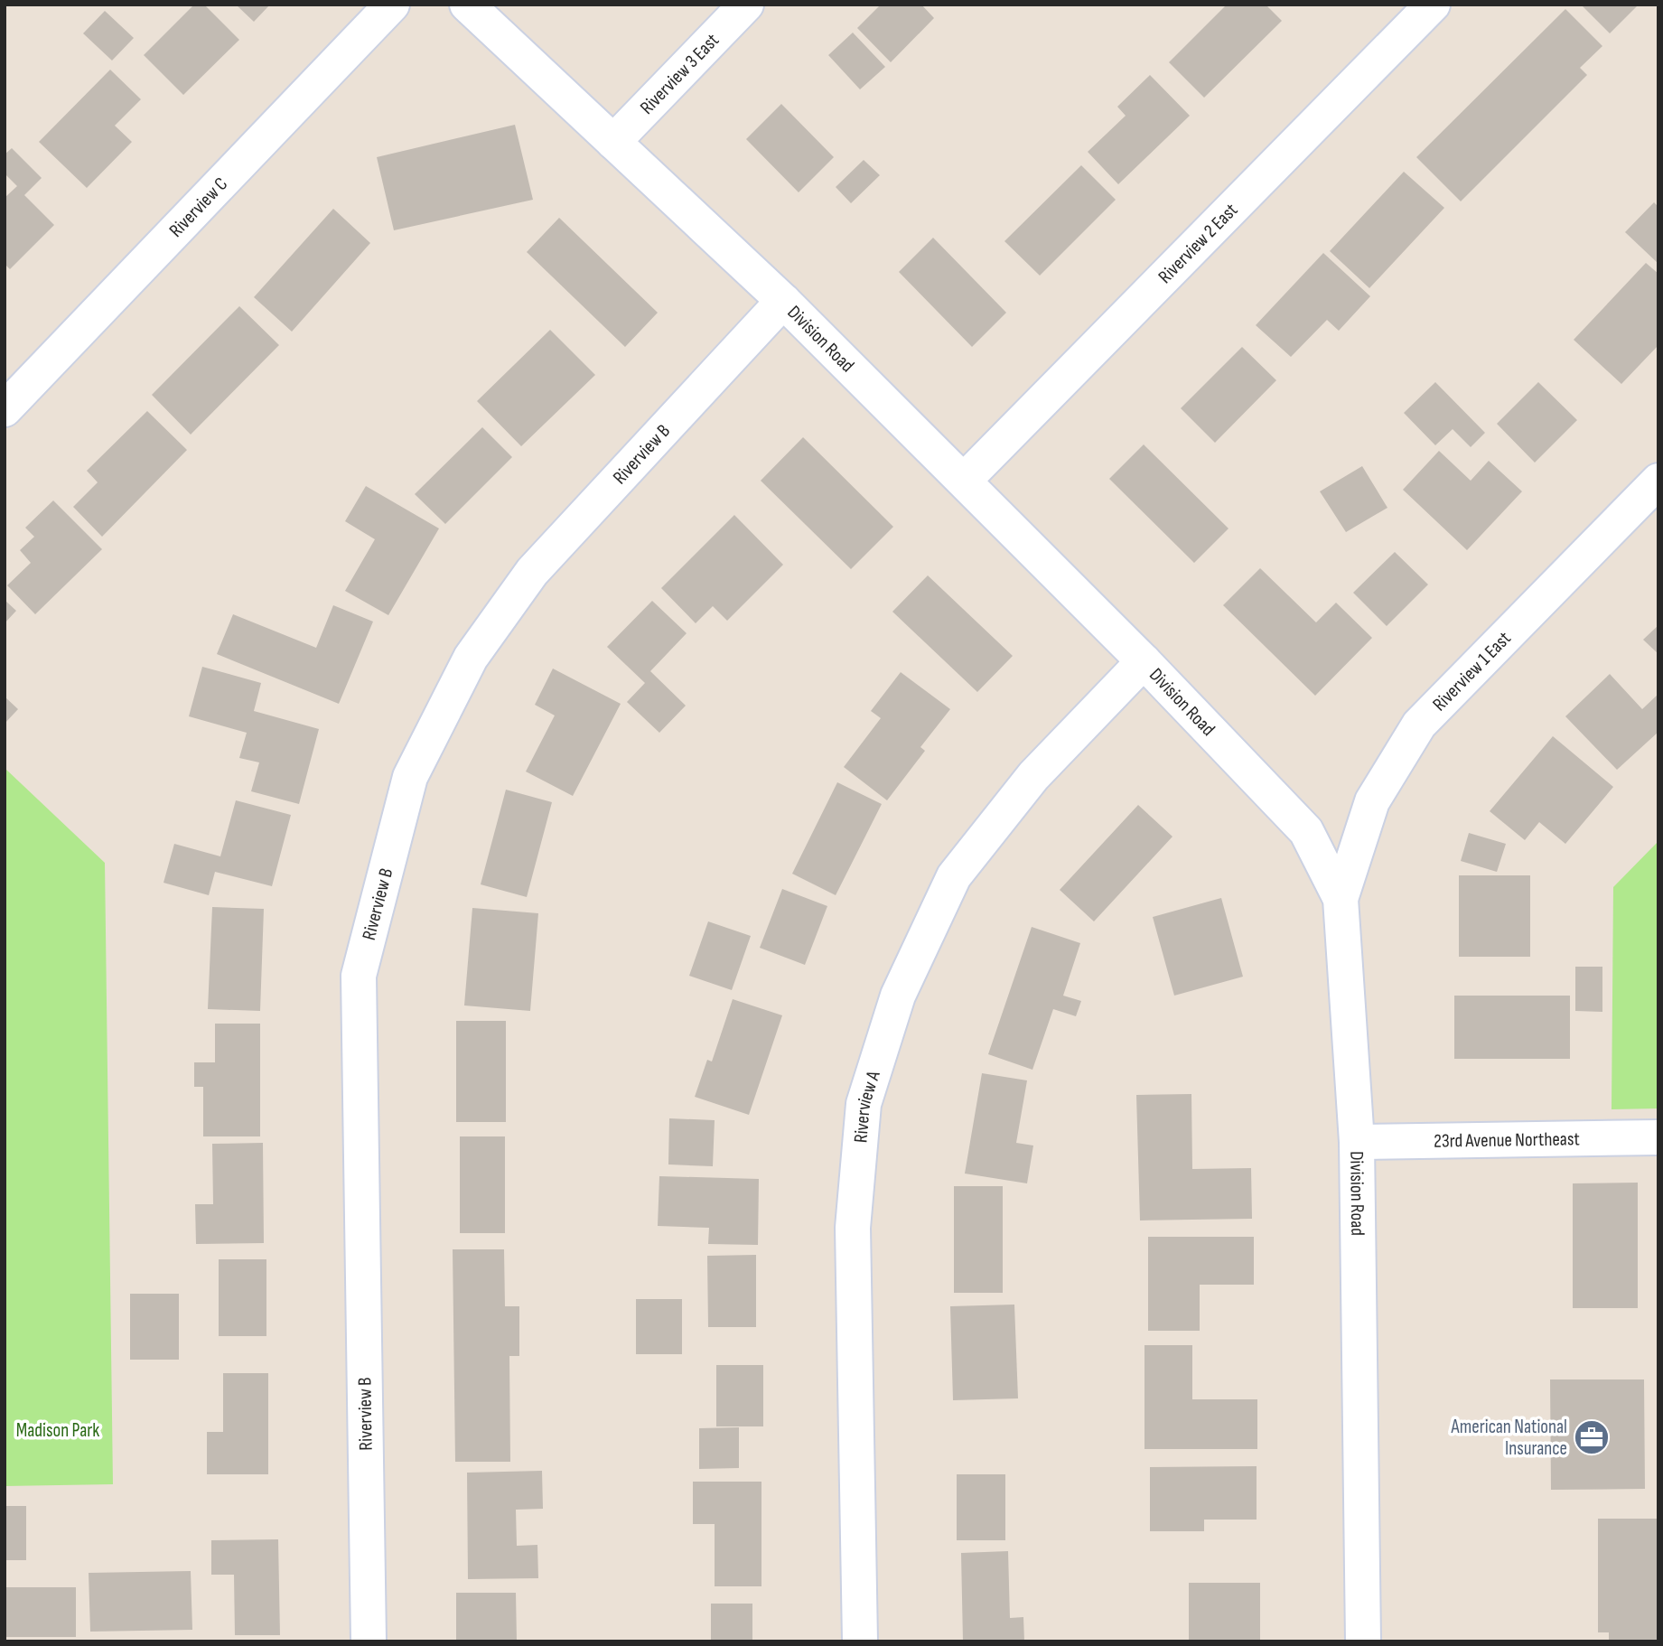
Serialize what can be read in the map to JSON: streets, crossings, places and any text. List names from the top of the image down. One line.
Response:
{"streets":{"street":["Riverview 3 East","Riverview C","Riverview 2 East","Division Road","Riverview B","Riverview 1 East","Riverview A","23rd Avenue Northeast"]},"crossings":[["Riverview 3 East","Division Road"],["Riverview 2 East","Division Road"],["Division Road","Riverview B"],["Division Road","Riverview 1 East"],["Division Road","Riverview A"],["Division Road","23rd Avenue Northeast"]],"parks":["Madison Park"],"places":{"office":["American National Insurance"]}}
